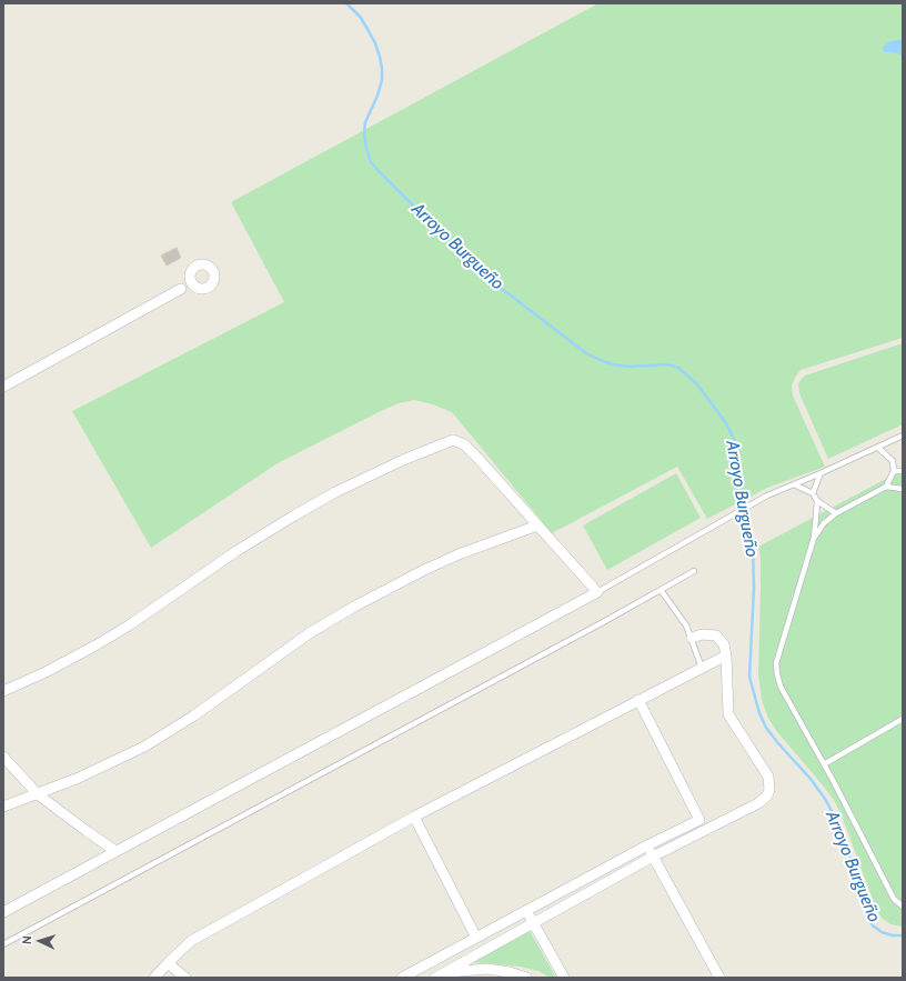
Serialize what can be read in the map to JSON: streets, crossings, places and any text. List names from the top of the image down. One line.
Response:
{"water":["Arroyo Burgueño"],"north":"left"}
